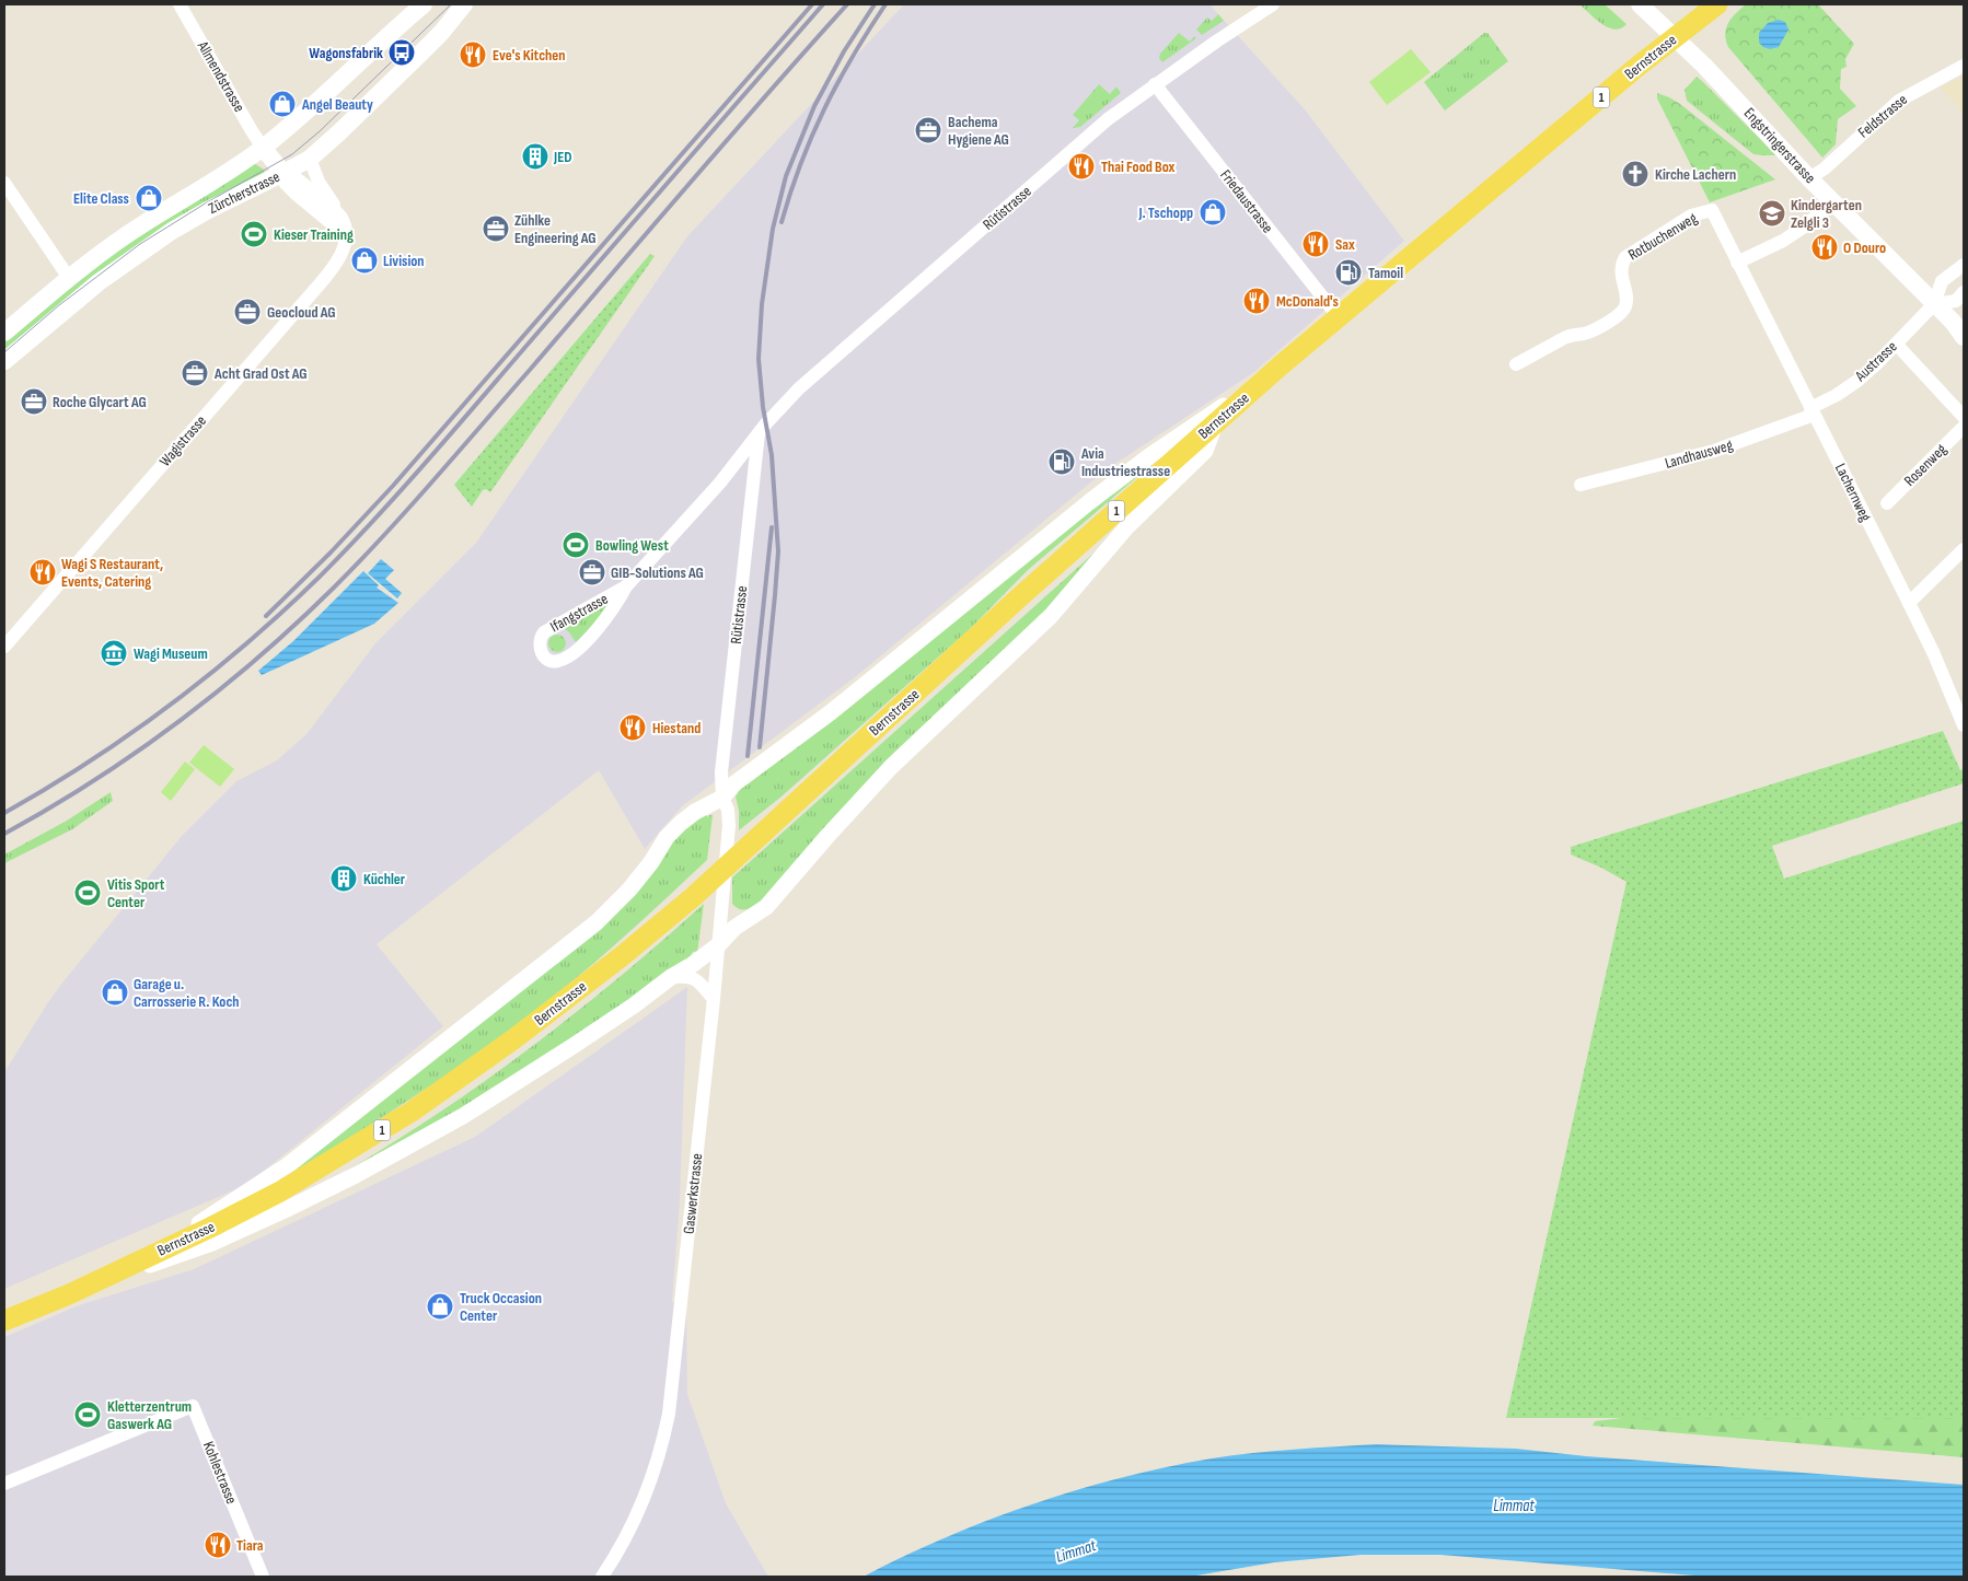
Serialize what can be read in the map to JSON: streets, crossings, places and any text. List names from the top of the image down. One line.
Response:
{"streets":{"main road":["Bernstrasse","1","Engstringerstrasse","Zürcherstrasse"],"street":["Allmendstrasse","Feldstrasse","Friedaustrasse","Rütistrasse","Rotbuchenweg","Austrasse","Wagistrasse","Landhausweg","Rosenweg","Lachernweg","Ifangstrasse","Gaswerkstrasse","Kohlestrasse"]},"crossings":[["Bernstrasse","Engstringerstrasse"],["Bernstrasse","Friedaustrasse"],["Allmendstrasse","Zürcherstrasse"],["Feldstrasse","Engstringerstrasse"],["Engstringerstrasse","Austrasse"],["Friedaustrasse","Rütistrasse"],["Rütistrasse","Ifangstrasse"],["Rütistrasse","Gaswerkstrasse"],["Rotbuchenweg","Lachernweg"],["Austrasse","Landhausweg"],["Austrasse","Lachernweg"],["Landhausweg","Lachernweg"]],"water":["Limmat"],"places":{"bus stop":["Wagonsfabrik"],"restaurant":["Eve's Kitchen","Thai Food Box","Sax","O Douro","McDonald's","Wagi S Restaurant, Events, Catering","Hiestand","Tiara"],"shop":["Angel Beauty","Elite Class","J. Tschopp","Livision","Garage u. Carrosserie R. Koch","Truck Occasion Center"],"office":["Bachema Hygiene AG","Zühlke Engineering AG","Geocloud AG","Acht Grad Ost AG","Roche Glycart AG","GIB-Solutions AG"],"building":["JED","Küchler"],"church":["Kirche Lachern"],"school or university":["Kindergarten Zelgli 3"],"sports":["Kieser Training","Bowling West","Vitis Sport Center","Kletterzentrum Gaswerk AG"],"fuel station":["Tamoil","Avia Industriestrasse"],"museum":["Wagi Museum"]}}
